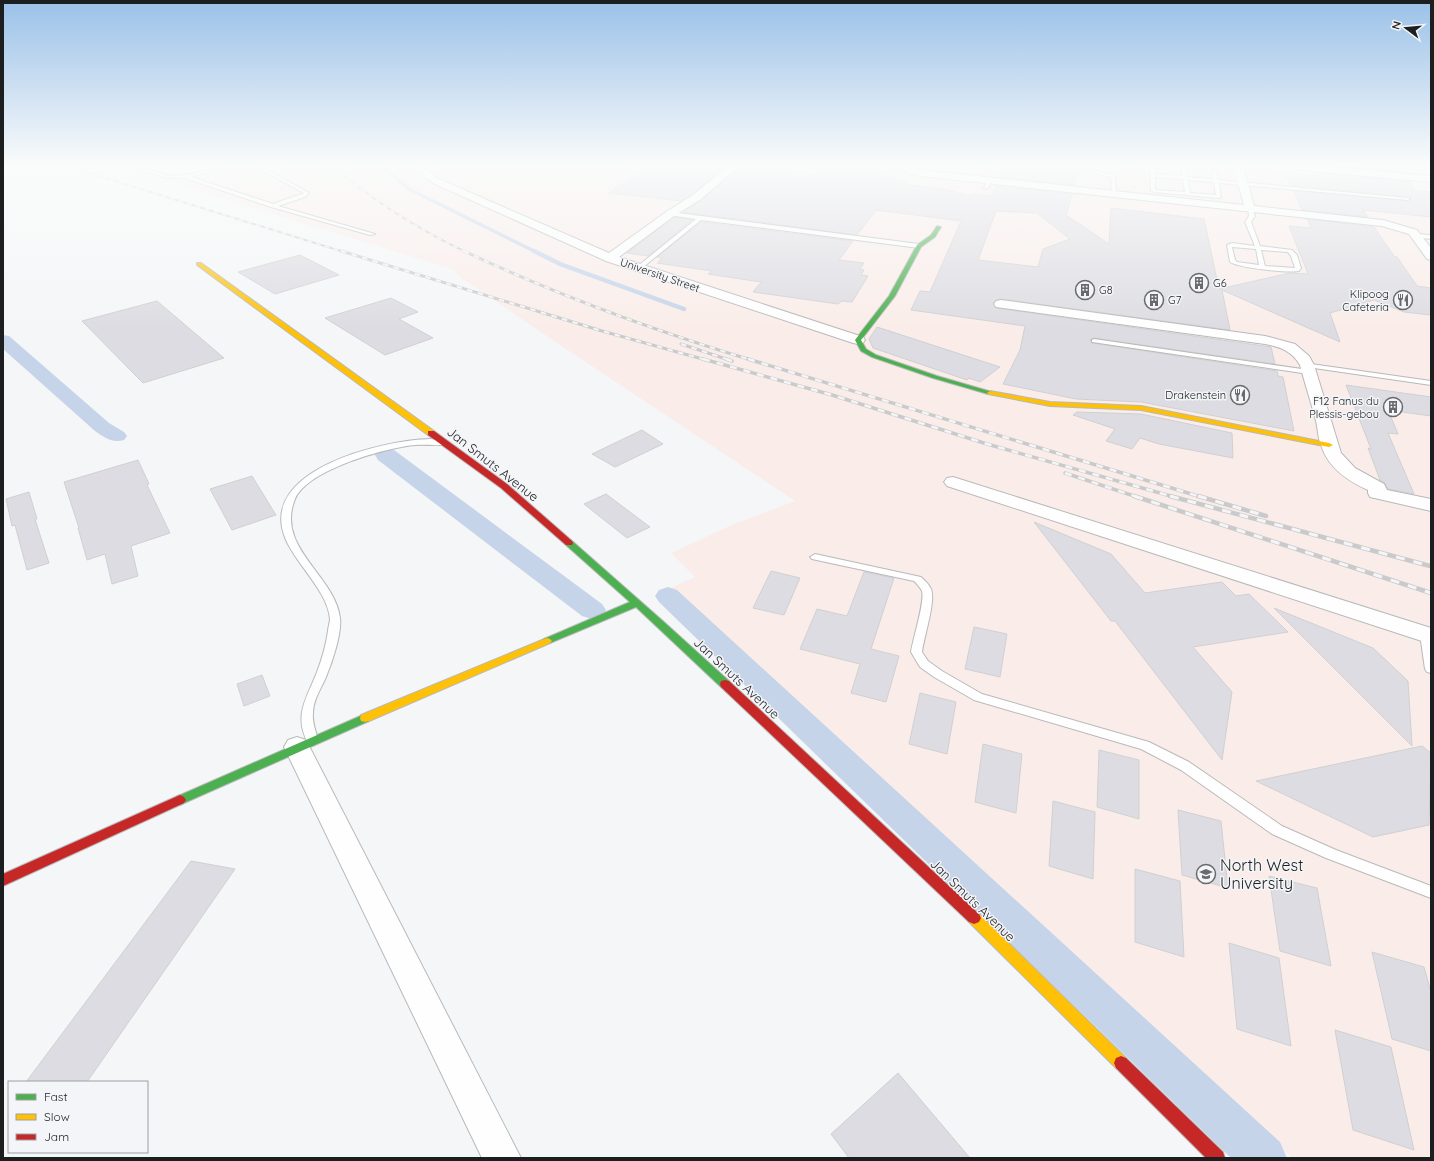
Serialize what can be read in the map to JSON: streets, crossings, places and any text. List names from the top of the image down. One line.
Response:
{"streets":{"street":["University Street","Jan Smuts Avenue"]},"places":{"building":["G6","G8","G7","F12 Fanus du Plessis-gebou"],"restaurant":["Klipoog Cafeteria","Drakenstein"],"school or university":["North West University"]},"legend":["Fast","Slow","Jam"],"north":"left"}
